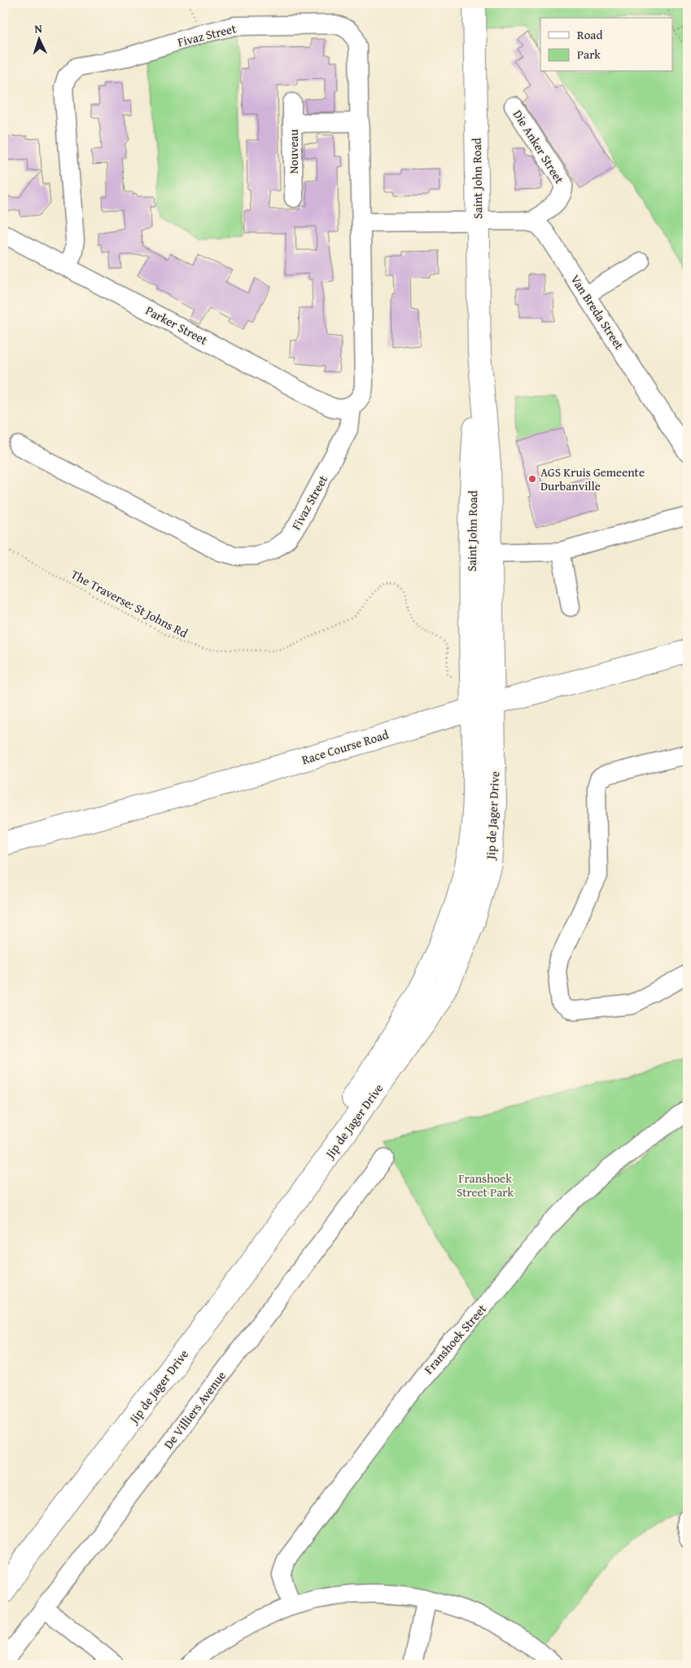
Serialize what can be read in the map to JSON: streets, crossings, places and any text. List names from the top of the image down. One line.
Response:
{"streets":{"main road":["Saint John Road","Race Course Road","Jip de Jager Drive"],"street":["Fivaz Street","Die Anker Street","Nouveau","Van Breda Street","Parker Street","Franshoek Street","De Villiers Avenue"],"path":["The Traverse: St Johns Rd"]},"crossings":[["Fivaz Street","Nouveau"],["Fivaz Street","Parker Street"],["Die Anker Street","Van Breda Street"],["Saint John Road","Race Course Road"],["Saint John Road","Jip de Jager Drive"],["Race Course Road","Jip de Jager Drive"]],"parks":["Franshoek Street Park"],"places":["AGS Kruis Gemeente Durbanville"],"legend":["Road","Park"],"north":"top"}
